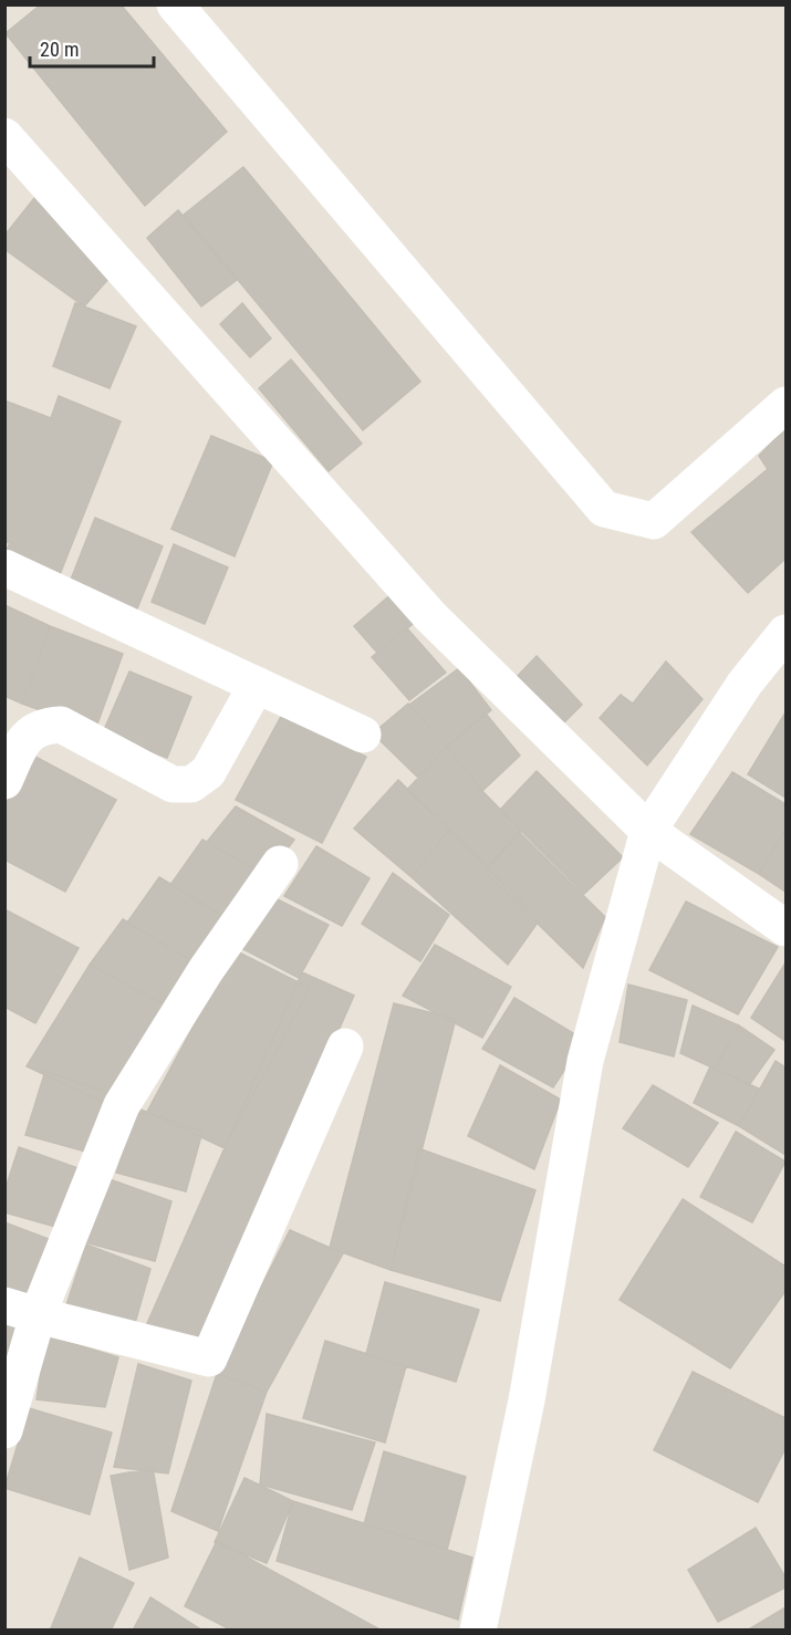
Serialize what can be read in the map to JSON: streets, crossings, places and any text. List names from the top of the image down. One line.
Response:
{"scale_bar":"20 m"}
